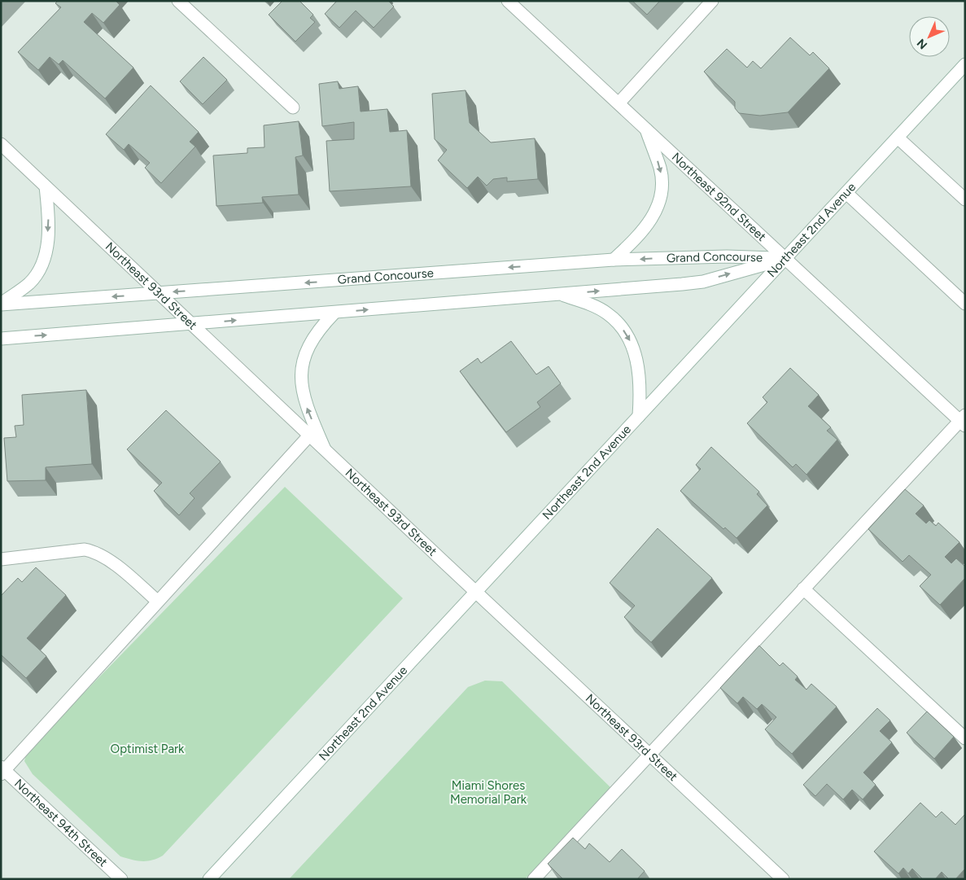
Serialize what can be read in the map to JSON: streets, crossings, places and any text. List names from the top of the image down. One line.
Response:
{"streets":{"street":["Northeast 92nd Street","Northeast 2nd Avenue","Grand Concourse","Northeast 93rd Street","Northeast 94th Street"]},"crossings":[["Northeast 92nd Street","Northeast 2nd Avenue"],["Northeast 92nd Street","Grand Concourse"],["Northeast 2nd Avenue","Grand Concourse"],["Northeast 2nd Avenue","Northeast 93rd Street"],["Grand Concourse","Northeast 93rd Street"]],"parks":["Optimist Park","Miami Shores Memorial Park"],"north":"bottom left"}
